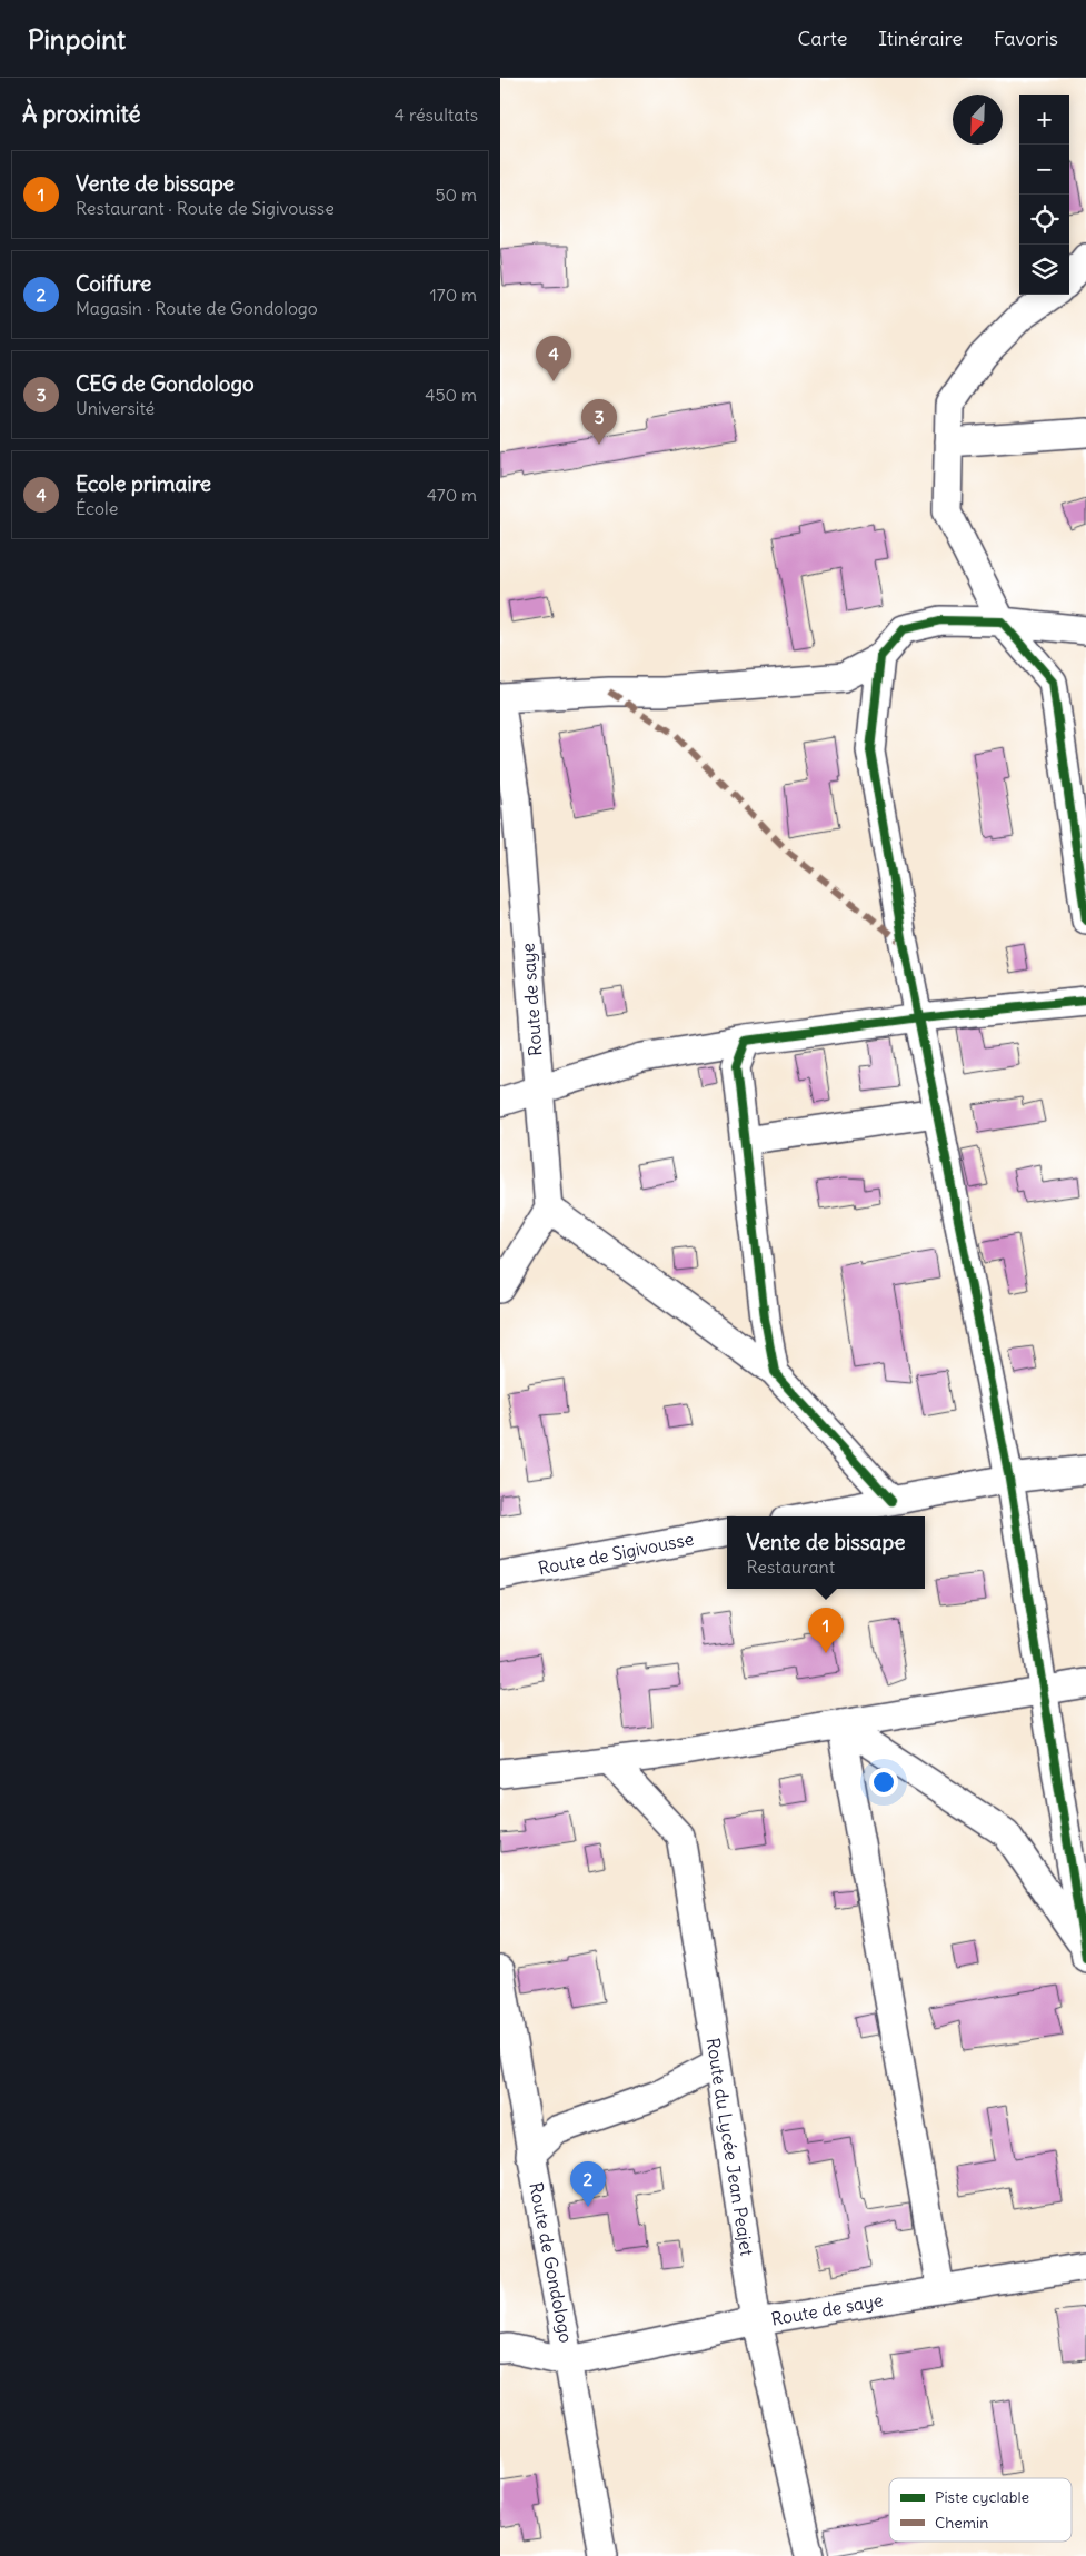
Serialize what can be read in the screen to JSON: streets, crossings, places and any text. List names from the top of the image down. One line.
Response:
{"streets":{"street":["Route de saye","Route de Sigivousse","Route du Lycée Jean Peajet","Route de Gondologo"]},"crossings":[["Route de saye","Route du Lycée Jean Peajet"],["Route de saye","Route de Gondologo"]],"legend":["Piste cyclable","Chemin"],"north":"bottom left","page":{"header":"Pinpoint","nav":["Carte","Itinéraire","Favoris"],"heading":["À proximité","4 résultats"],"map_buttons":["+","−"],"list":[{"mark":"1","name":"Vente de bissape","note":"Restaurant · Route de Sigivousse","value":"50 m"},{"mark":"2","name":"Coiffure","note":"Magasin · Route de Gondologo","value":"170 m"},{"mark":"3","name":"CEG de Gondologo","note":"Université","value":"450 m"},{"mark":"4","name":"Ecole primaire","note":"École","value":"470 m"}],"pins":["4","3","1","2"],"popup":["Vente de bissape","Restaurant"]}}
